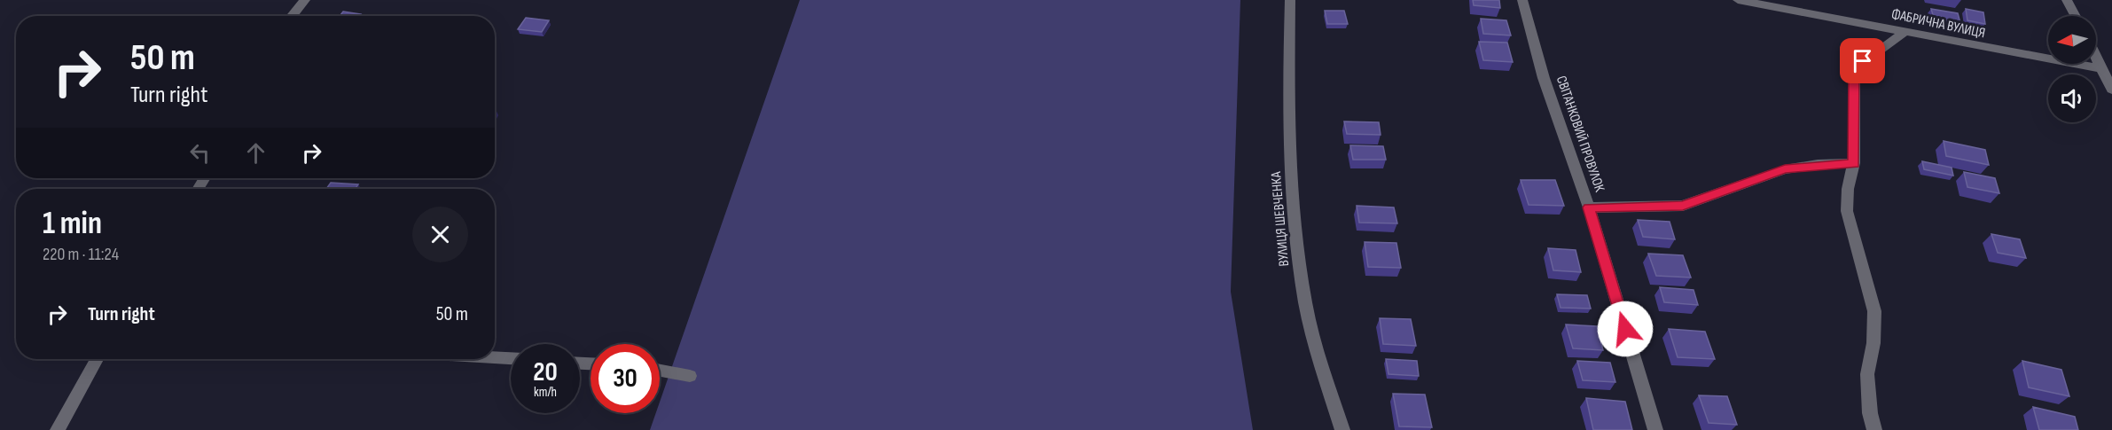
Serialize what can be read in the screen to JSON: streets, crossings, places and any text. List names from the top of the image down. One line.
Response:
{"streets":{"street":["ФАБРИЧНА ВУЛИЦЯ","СВІТАНКОВИЙ ПРОВУЛОК","ВУЛИЦЯ ШЕВЧЕНКА"]},"north":"left","page":{"turn":["50 m","Turn right"],"heading":["1 min","220 m · 11:24"],"list":[{"name":"Turn right","value":"50 m"}],"speed":"20 km/h","limit":"30"}}
